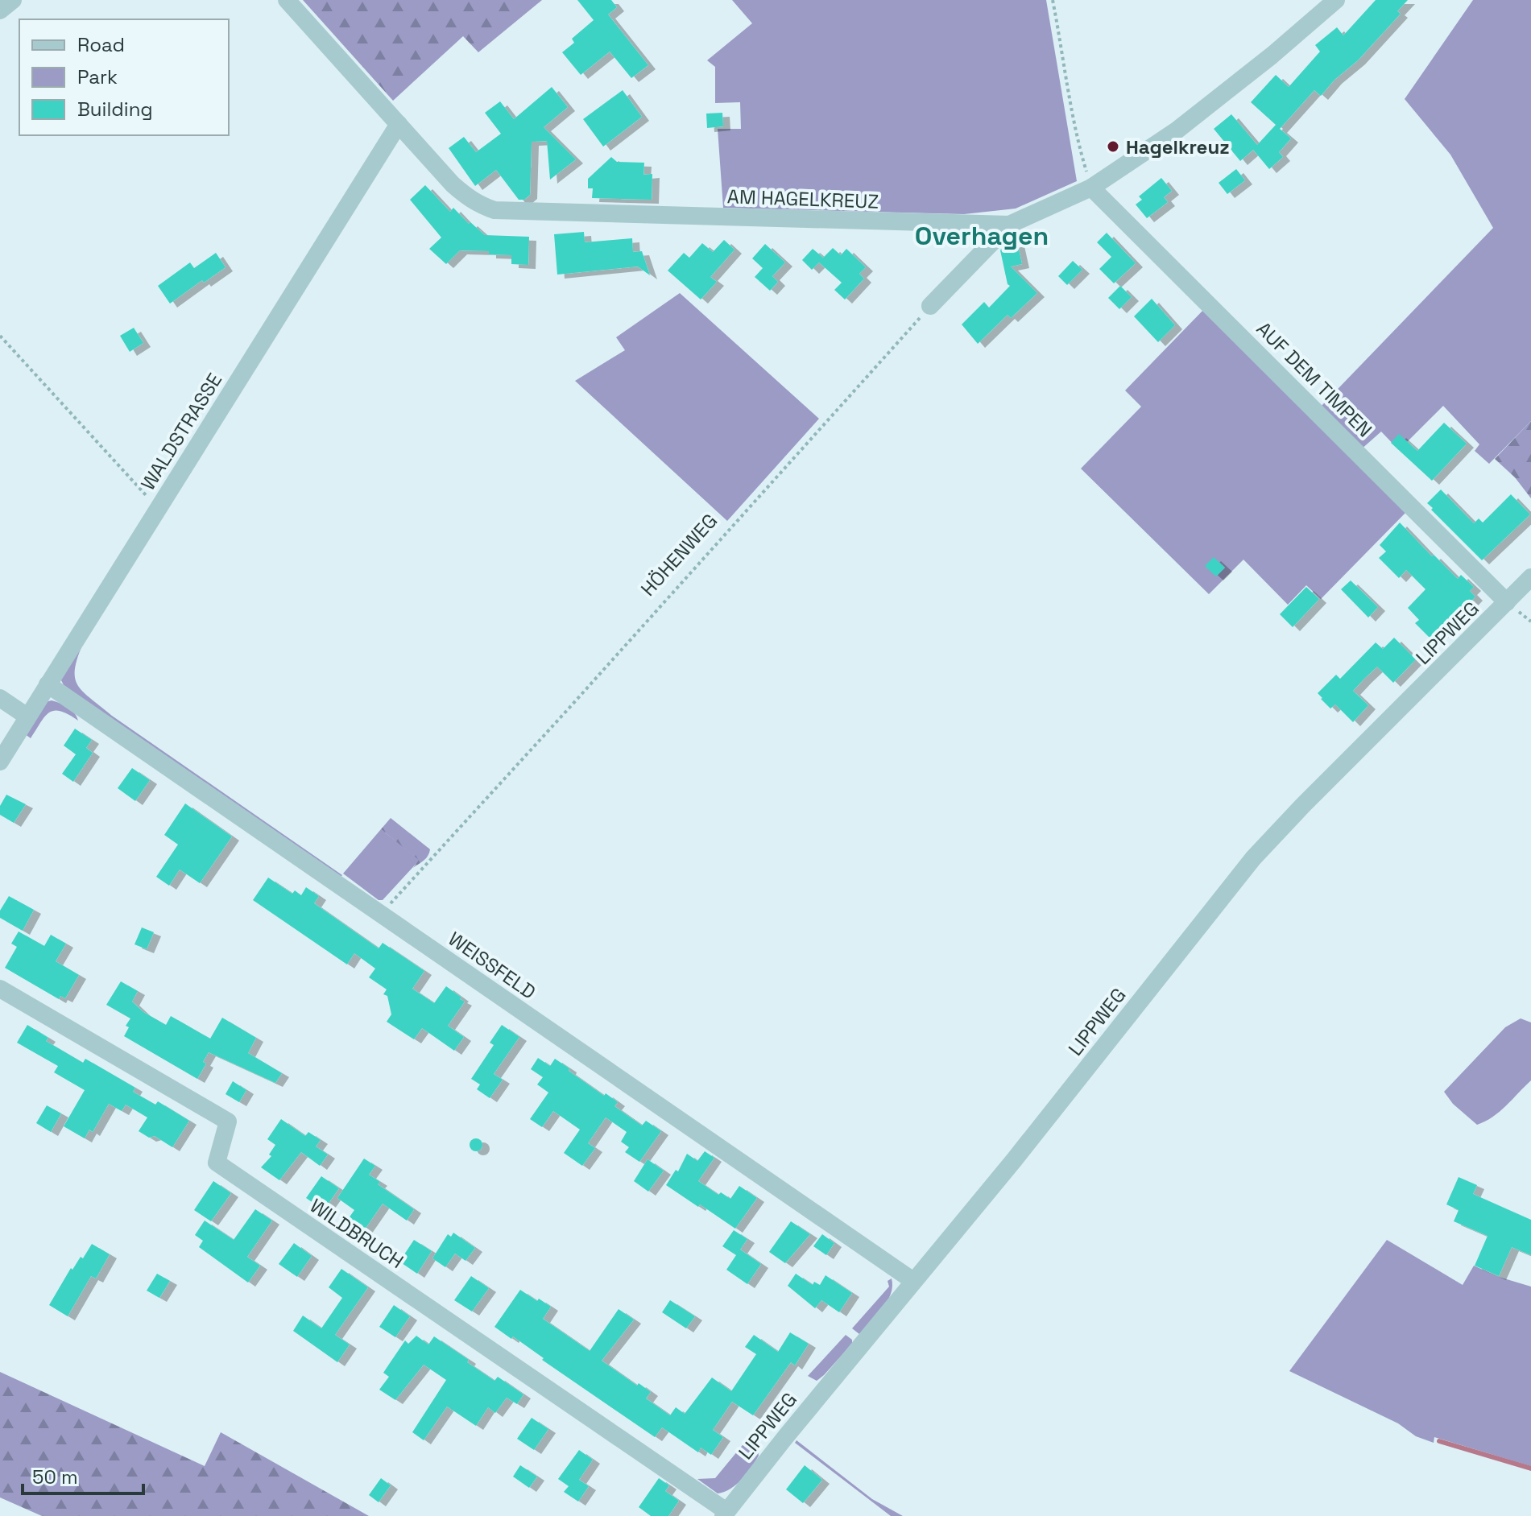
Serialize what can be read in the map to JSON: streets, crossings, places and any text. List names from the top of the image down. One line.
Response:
{"streets":{"street":["AM HAGELKREUZ","AUF DEM TIMPEN","WALDSTRASSE","LIPPWEG","WEISSFELD","WILDBRUCH"],"path":["HÖHENWEG"]},"crossings":[["AM HAGELKREUZ","AUF DEM TIMPEN"],["AM HAGELKREUZ","WALDSTRASSE"],["AUF DEM TIMPEN","LIPPWEG"],["WALDSTRASSE","WEISSFELD"],["HÖHENWEG","WEISSFELD"],["LIPPWEG","WEISSFELD"],["LIPPWEG","WILDBRUCH"]],"districts":["Overhagen"],"places":["Hagelkreuz"],"legend":["Road","Park","Building"],"scale_bar":"50 m"}
